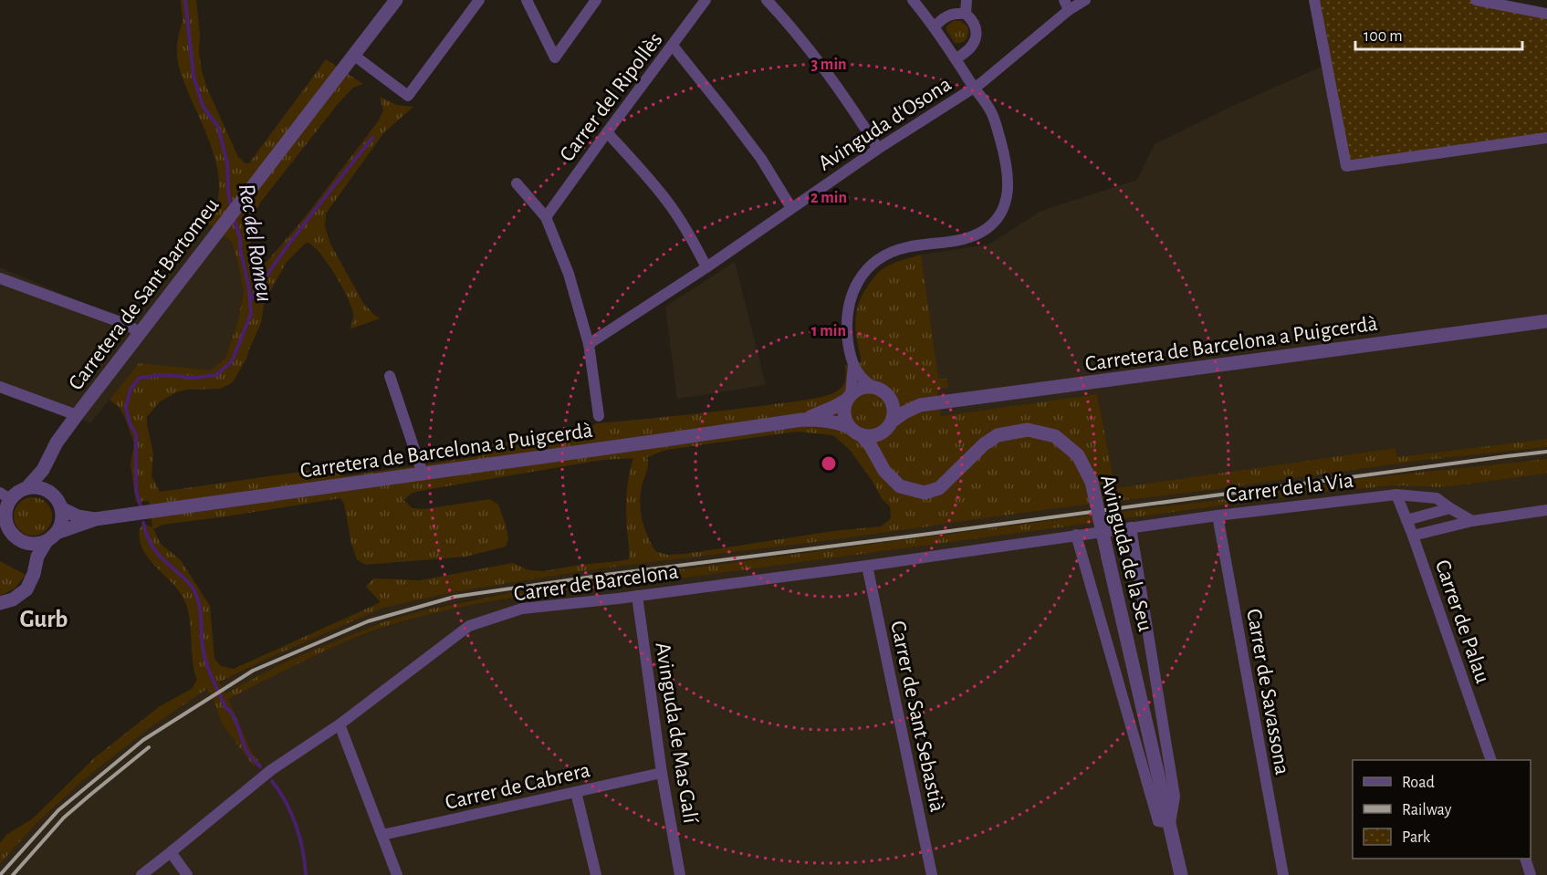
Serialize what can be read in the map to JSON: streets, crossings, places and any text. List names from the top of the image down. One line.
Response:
{"streets":{"street":["Carrer del Ripollès","Avinguda d'Osona","Carretera de Sant Bartomeu","Carretera de Barcelona a Puigcerdà","Carrer de la Via","Avinguda de la Seu","Carrer de Barcelona","Carrer de Palau","Carrer de Savassona","Carrer de Sant Sebastià","Avinguda de Mas Galí","Carrer de Cabrera"]},"crossings":[["Carretera de Sant Bartomeu","Carretera de Barcelona a Puigcerdà"],["Carretera de Barcelona a Puigcerdà","Avinguda de la Seu"],["Carrer de la Via","Avinguda de la Seu"],["Carrer de la Via","Carrer de Barcelona"],["Carrer de la Via","Carrer de Palau"],["Carrer de la Via","Carrer de Savassona"],["Avinguda de la Seu","Carrer de Barcelona"],["Carrer de Barcelona","Carrer de Sant Sebastià"],["Carrer de Barcelona","Avinguda de Mas Galí"],["Avinguda de Mas Galí","Carrer de Cabrera"]],"districts":["Gurb"],"water":["Rec del Romeu"],"legend":["Road","Railway","Park"],"scale_bar":"100 m","rings":["3 min","2 min","1 min"]}
